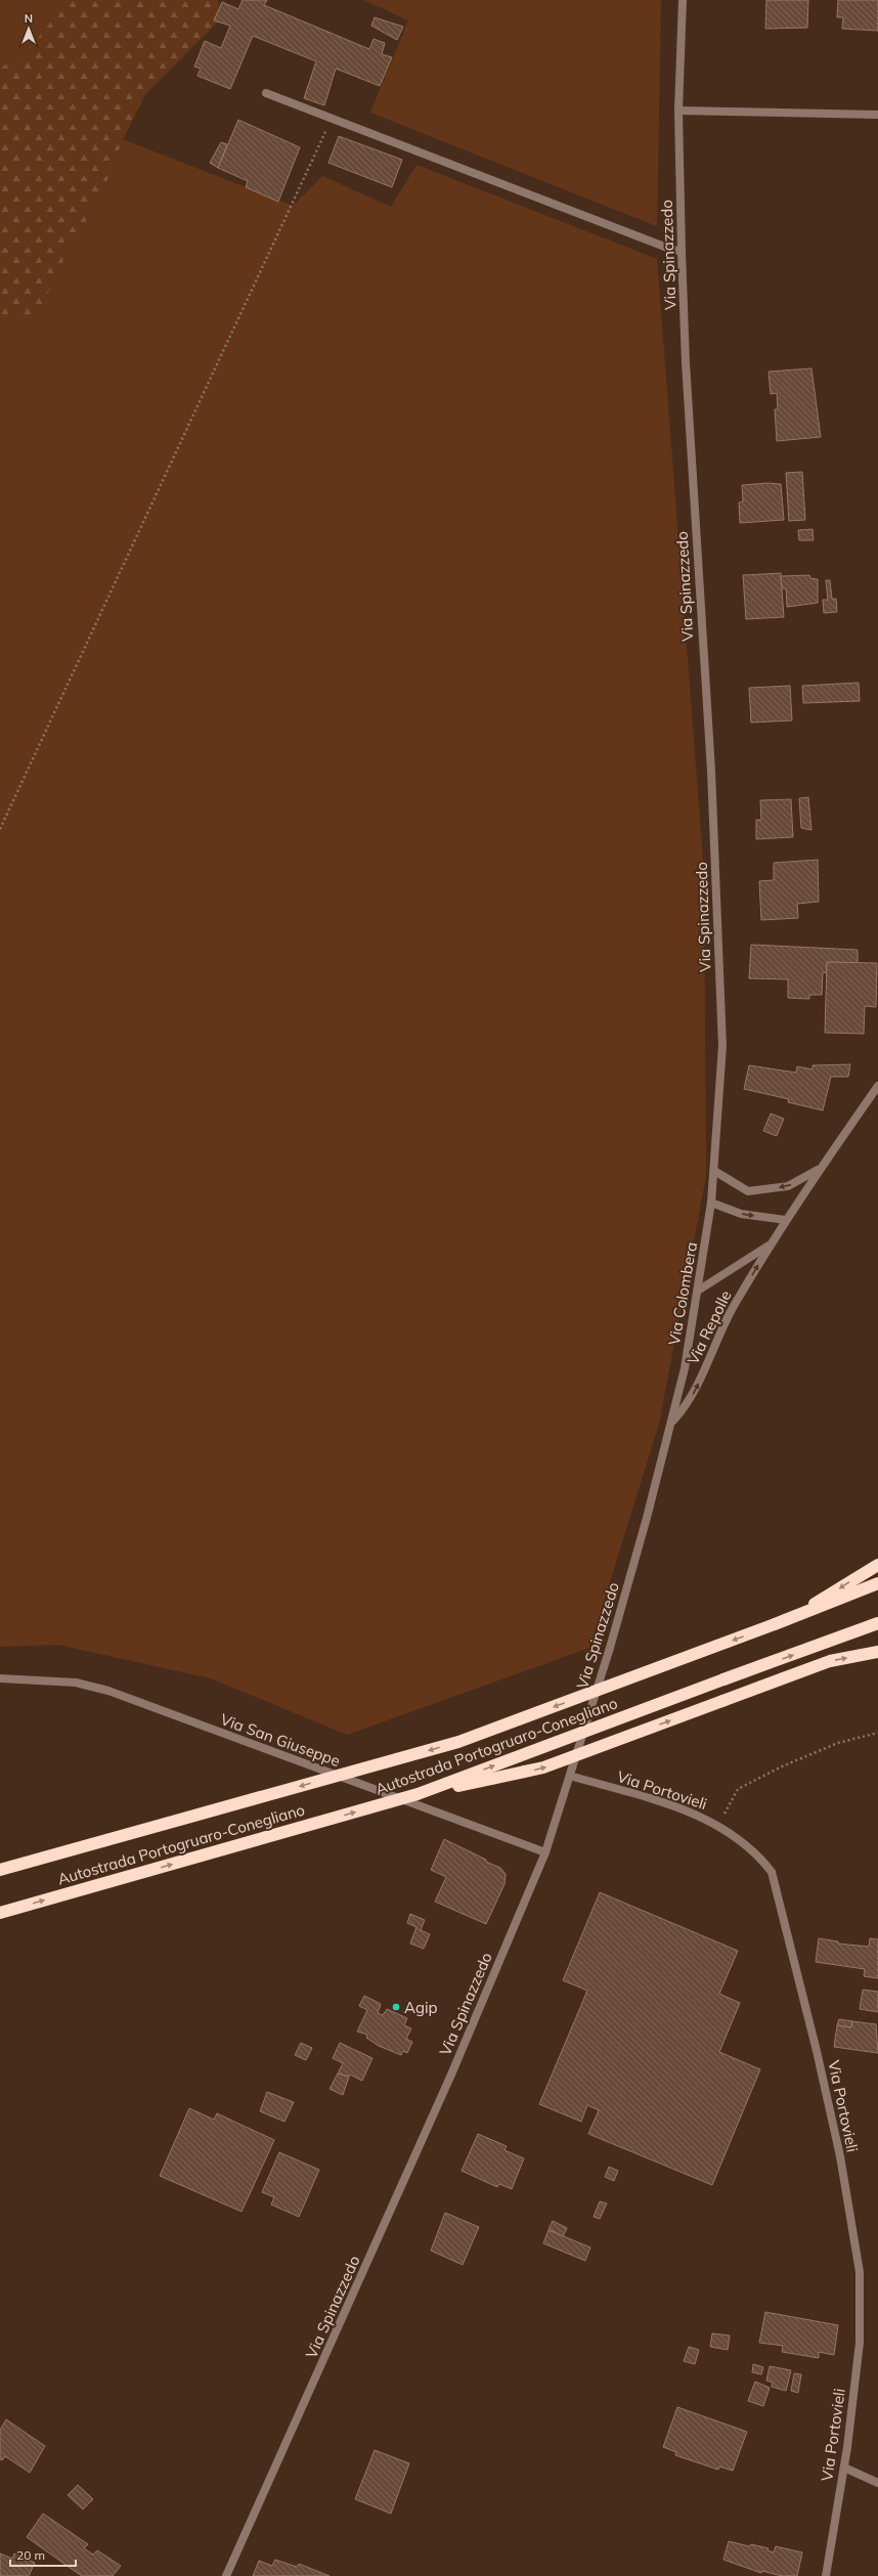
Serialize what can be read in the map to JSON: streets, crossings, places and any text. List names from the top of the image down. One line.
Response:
{"streets":{"highway":["Autostrada Portogruaro-Conegliano"],"street":["Via Spinazzedo","Via Colombera","Via Repolle","Via San Giuseppe","Via Portovieli"]},"crossings":[["Via Spinazzedo","Via Colombera"],["Via Spinazzedo","Via Repolle"],["Via Spinazzedo","Via San Giuseppe"],["Via Spinazzedo","Via Portovieli"],["Via Colombera","Via Repolle"]],"places":["Agip"],"scale_bar":"20 m","north":"top"}
